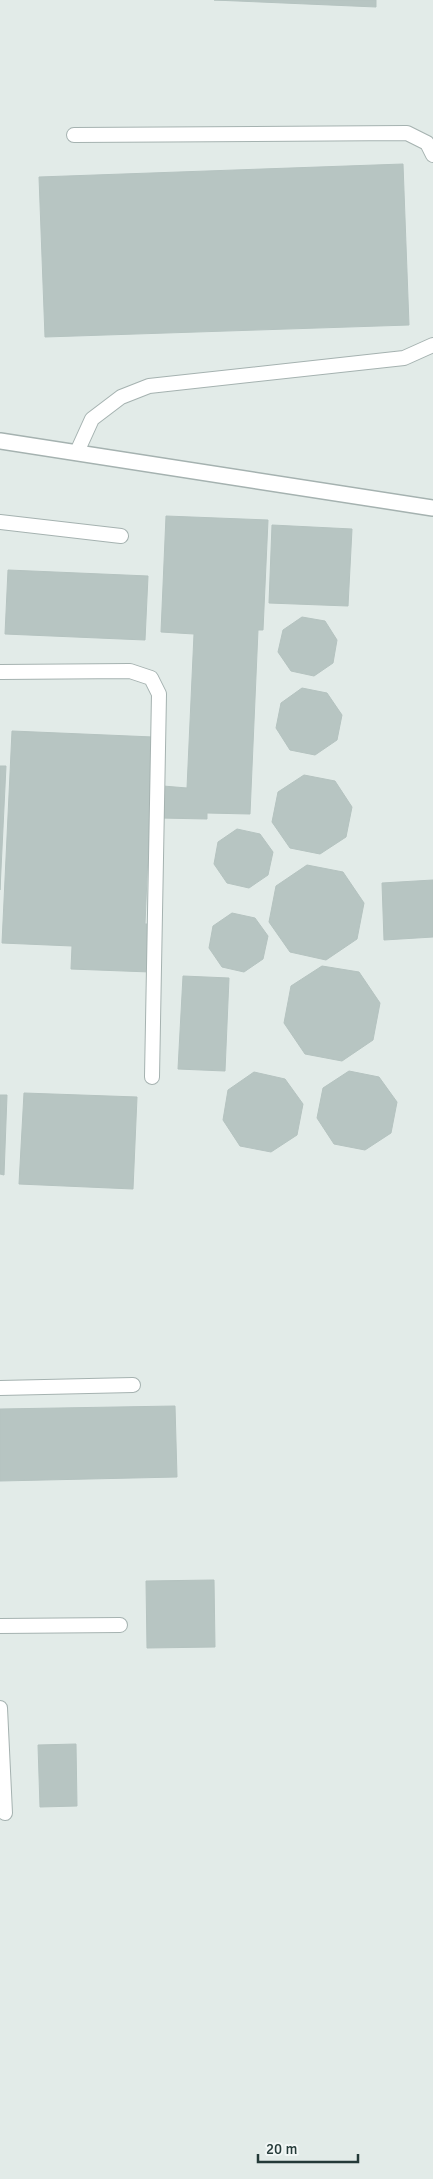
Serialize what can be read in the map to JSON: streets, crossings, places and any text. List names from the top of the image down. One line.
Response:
{"scale_bar":"20 m"}
